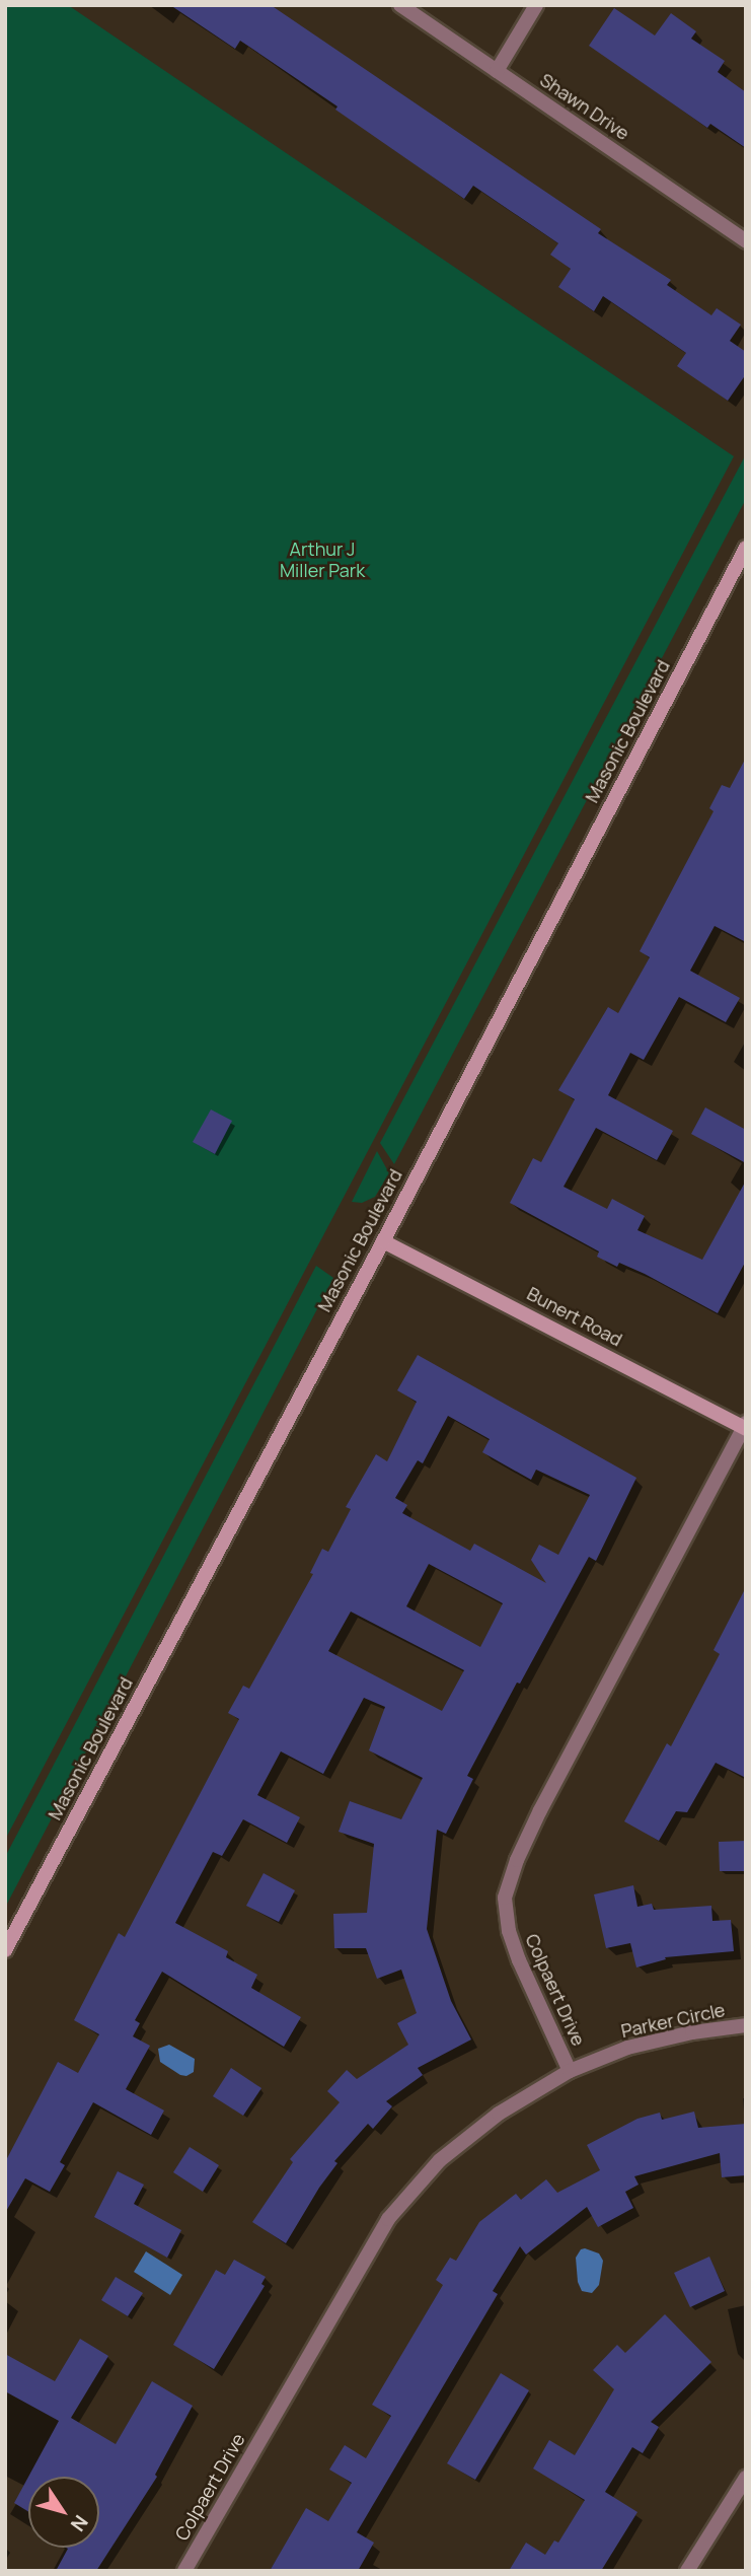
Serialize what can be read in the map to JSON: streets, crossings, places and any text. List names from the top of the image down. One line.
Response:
{"streets":{"street":["Shawn Drive","Masonic Boulevard","Bunert Road","Colpaert Drive","Parker Circle"]},"crossings":[["Masonic Boulevard","Bunert Road"],["Bunert Road","Colpaert Drive"],["Colpaert Drive","Parker Circle"]],"parks":["Arthur J Miller Park"],"north":"bottom right"}
